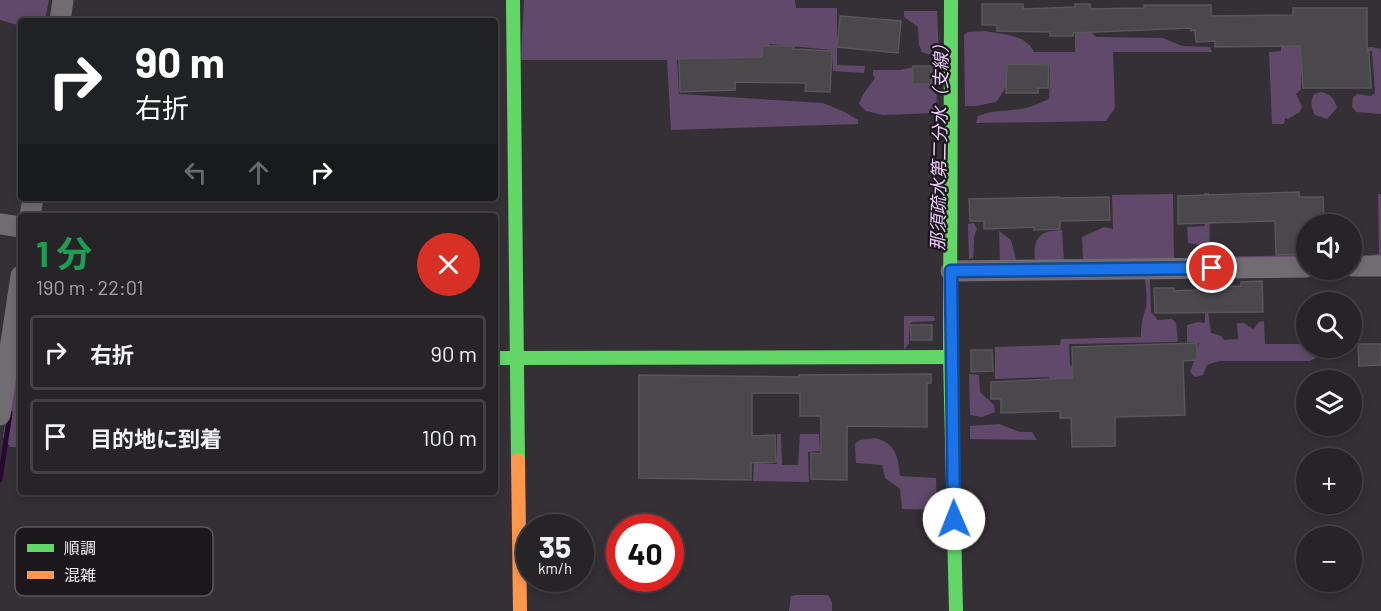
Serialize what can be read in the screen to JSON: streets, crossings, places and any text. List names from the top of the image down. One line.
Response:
{"water":["那須疏水第二分水（支線）"],"legend":["順調","混雑"],"page":{"turn":["90 m","右折"],"heading":["1 分","190 m · 22:01"],"map_buttons":["+","−"],"list":[{"name":"右折","value":"90 m"},{"name":"目的地に到着","value":"100 m"}],"speed":"35 km/h","limit":"40"}}
